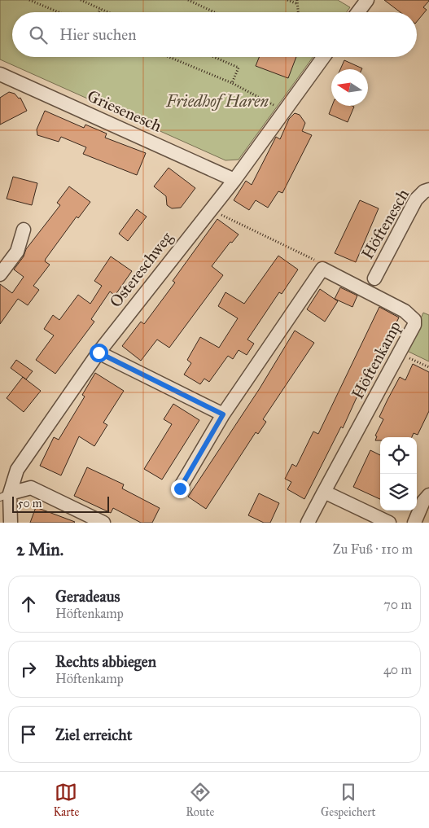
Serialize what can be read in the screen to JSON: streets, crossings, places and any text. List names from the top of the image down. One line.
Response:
{"streets":{"street":["Griesenesch","Höftenesch","Ostereschweg","Höftenkamp"]},"crossings":[["Griesenesch","Ostereschweg"]],"parks":["Friedhof Haren"],"scale_bar":"50 m","north":"left","page":{"search":"Hier suchen","scale":"50 m","heading":["2 Min.","Zu Fuß · 110 m"],"list":[["Geradeaus","Höftenkamp","70 m"],["Rechts abbiegen","Höftenkamp","40 m"],"Ziel erreicht"],"nav":["Karte","Route","Gespeichert"]}}
